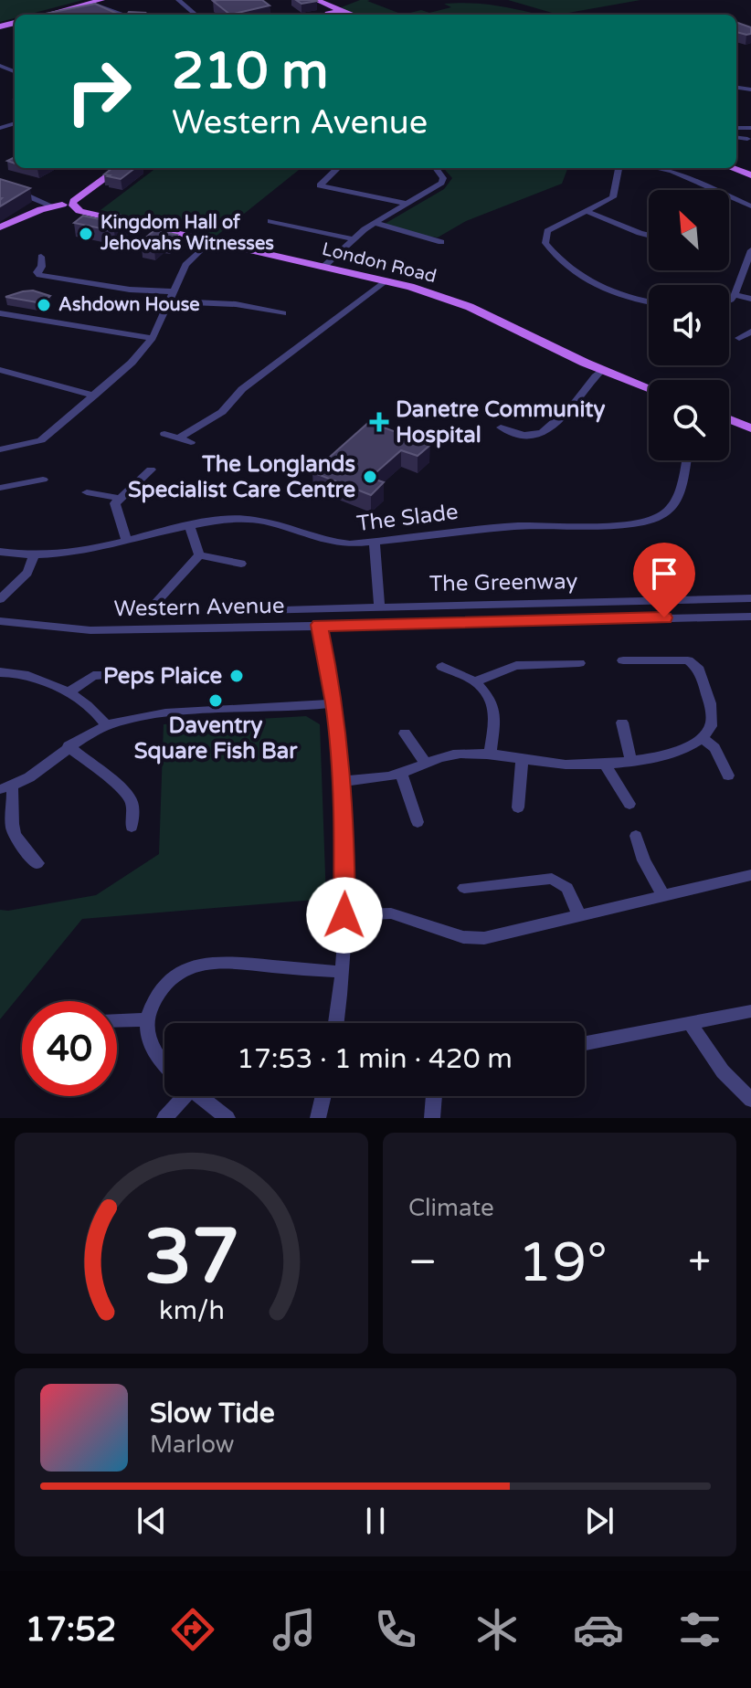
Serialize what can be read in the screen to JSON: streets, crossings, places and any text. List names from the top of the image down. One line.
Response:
{"streets":{"main road":["London Road"],"street":["The Slade","The Greenway","Western Avenue"]},"places":{"other":["Kingdom Hall of Jehovahs Witnesses","Ashdown House","The Longlands Specialist Care Centre","Peps Plaice","Daventry Square Fish Bar"],"health":["Danetre Community Hospital"]},"north":"top left","page":{"turn":["210 m","Western Avenue"],"limit":"40","trip":"17:53 · 1 min · 420 m","tile":"Climate","heat":["−","19°","+"],"song":["Slow Tide","Marlow"],"tabs":"17:52","gauge":["37","km/h"]}}
